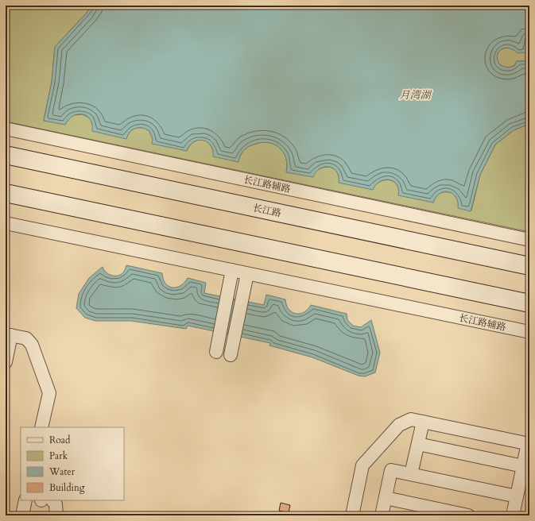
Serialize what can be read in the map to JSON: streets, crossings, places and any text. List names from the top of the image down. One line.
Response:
{"streets":{"main road":["长江路"],"street":["长江路辅路"]},"water":["月湾湖"],"legend":["Road","Park","Water","Building"]}
